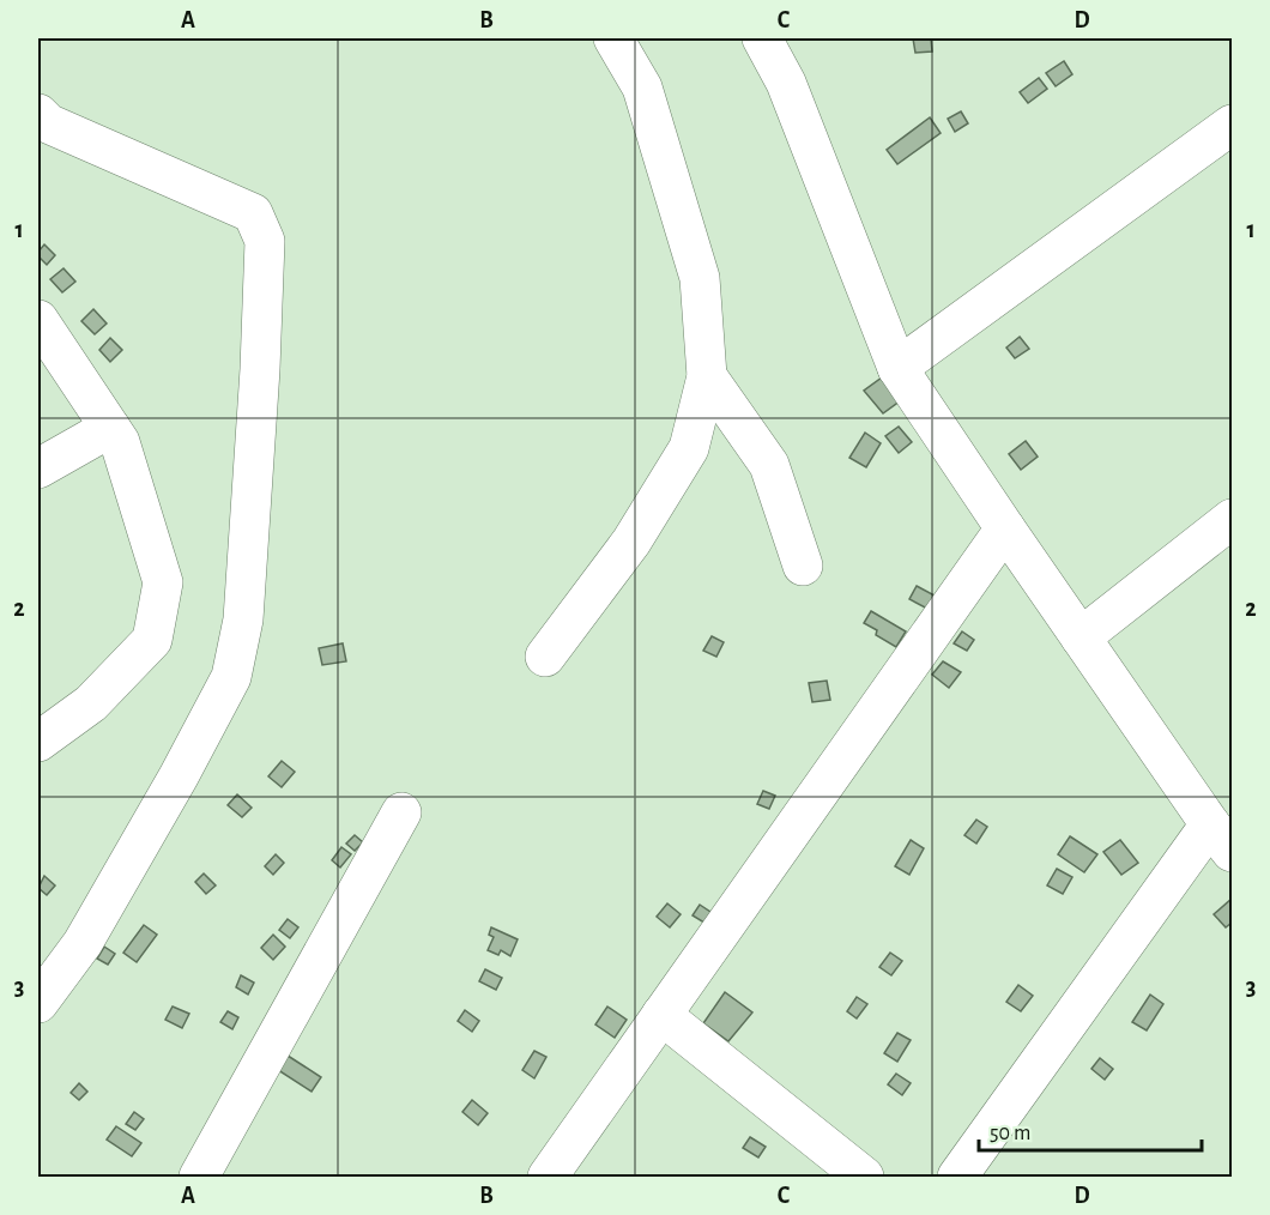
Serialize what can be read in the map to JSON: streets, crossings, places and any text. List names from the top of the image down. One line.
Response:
{"scale_bar":"50 m","grid":{"columns":["A","B","C","D"],"rows":["1","2","3"]}}
